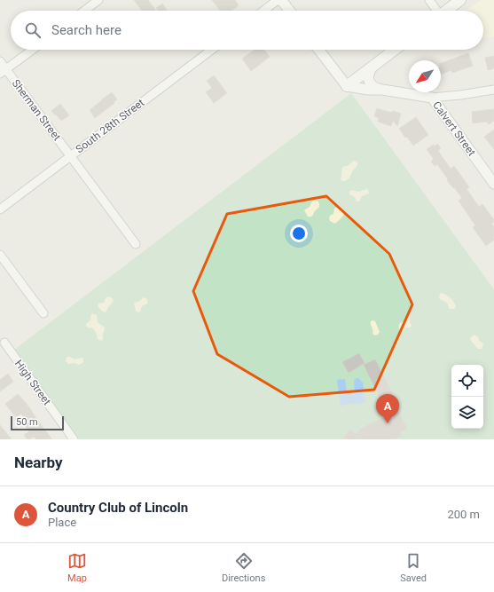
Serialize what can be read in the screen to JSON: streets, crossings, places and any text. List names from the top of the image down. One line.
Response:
{"streets":{"street":["Sherman Street","South 28th Street","Calvert Street","High Street"]},"crossings":[["Sherman Street","South 28th Street"]],"scale_bar":"50 m","north":"bottom left","page":{"search":"Search here","pins":"A","scale":"50 m","heading":"Nearby","list":[{"mark":"A","name":"Country Club of Lincoln","note":"Place","value":"200 m"}],"nav":["Map","Directions","Saved"]}}
